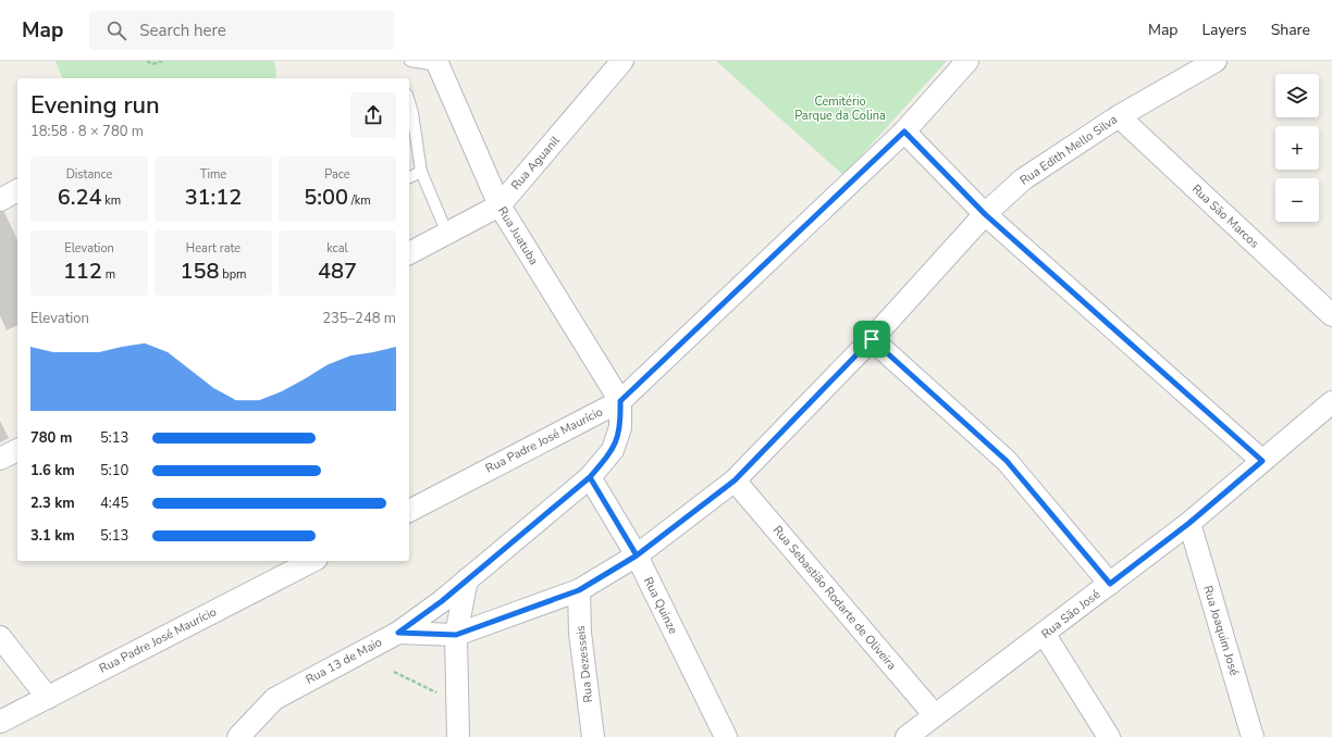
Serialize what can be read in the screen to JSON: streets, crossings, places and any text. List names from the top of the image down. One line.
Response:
{"streets":{"street":["Rua Edith Mello Silva","Rua Aguanil","Rua São Marcos","Rua Juatuba","Rua Padre José Maurício","Rua Sebastião Rodarte de Oliveira","Rua Quinze","Rua São José","Rua Joaquim José","Rua 13 de Maio","Rua Dezesseis"]},"crossings":[["Rua Edith Mello Silva","Rua São Marcos"],["Rua Edith Mello Silva","Rua Sebastião Rodarte de Oliveira"],["Rua Edith Mello Silva","Rua Quinze"],["Rua Edith Mello Silva","Rua 13 de Maio"],["Rua Edith Mello Silva","Rua Dezesseis"],["Rua Aguanil","Rua Juatuba"],["Rua Juatuba","Rua Padre José Maurício"],["Rua Juatuba","Rua 13 de Maio"],["Rua Padre José Maurício","Rua 13 de Maio"],["Rua Sebastião Rodarte de Oliveira","Rua São José"],["Rua Quinze","Rua 13 de Maio"],["Rua São José","Rua Joaquim José"]],"parks":["Cemitério Parque da Colina"],"page":{"header":"Map","search":"Search here","nav":["Map","Layers","Share"],"map_buttons":["+","−"],"heading":["Evening run","18:58 · 8 × 780 m"],"stats":[["Distance","6.24 km"],["Time","31:12"],["Pace","5:00 /km"],["Elevation","112 m"],["Heart rate","158 bpm"],["kcal","487"]],"chart":["Elevation","235–248 m"],"list":[{"name":"780 m","note":"5:13"},{"name":"1.6 km","note":"5:10"},{"name":"2.3 km","note":"4:45"},{"name":"3.1 km","note":"5:13"}]}}
